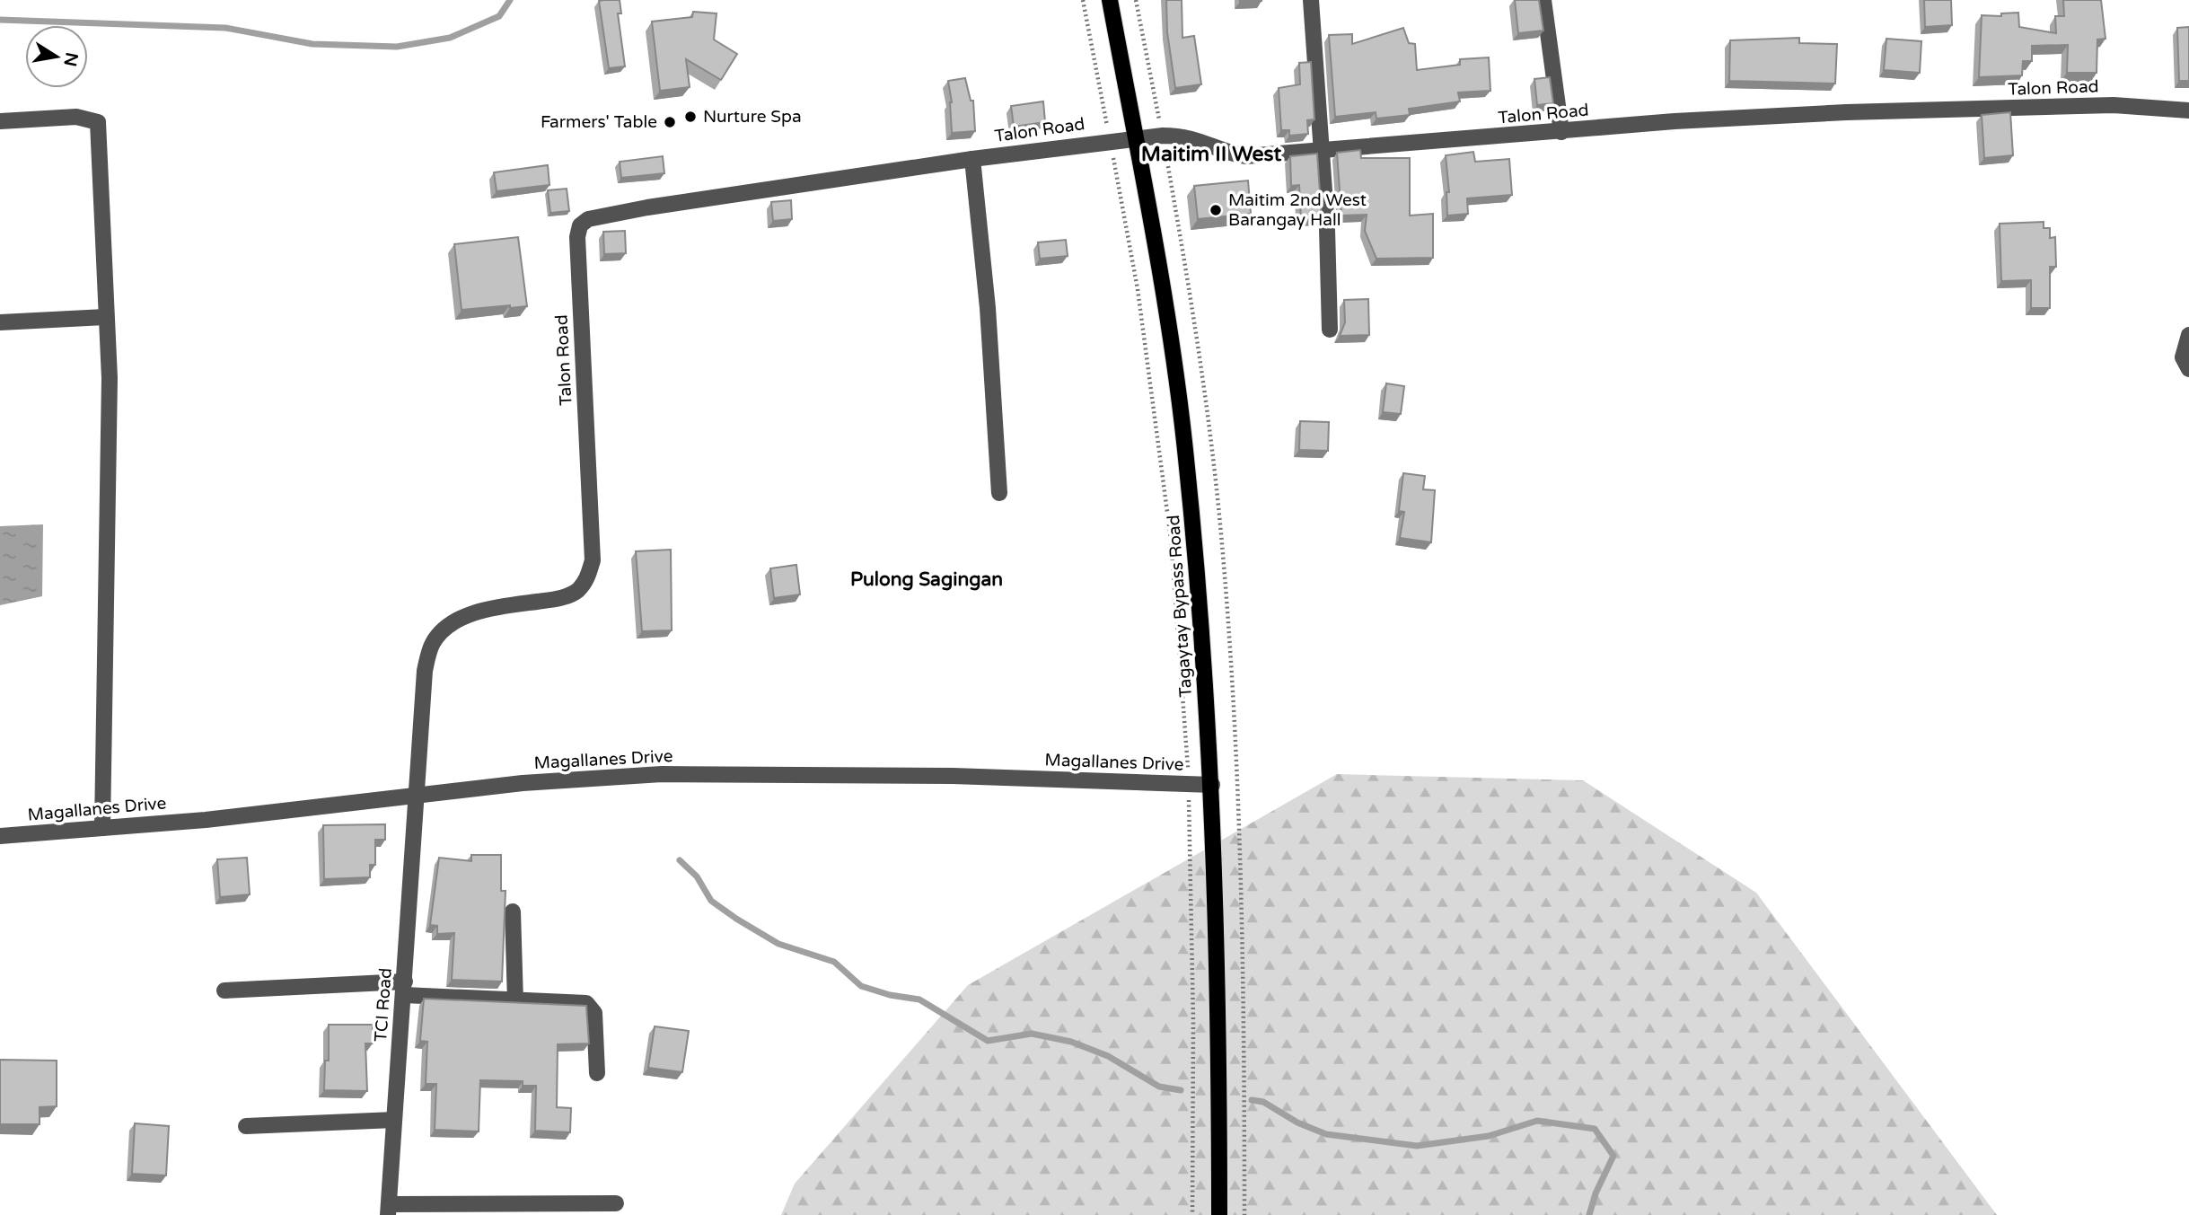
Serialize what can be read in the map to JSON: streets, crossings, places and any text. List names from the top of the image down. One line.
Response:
{"streets":{"main road":["Tagaytay Bypass Road"],"street":["Talon Road","Magallanes Drive","TCI Road"]},"crossings":[["Talon Road","Tagaytay Bypass Road"],["Talon Road","Magallanes Drive"],["Talon Road","TCI Road"],["Tagaytay Bypass Road","Magallanes Drive"],["Magallanes Drive","TCI Road"]],"districts":["Maitim II West","Pulong Sagingan"],"places":["Nurture Spa","Farmers' Table","Maitim 2nd West Barangay Hall"],"north":"right"}
